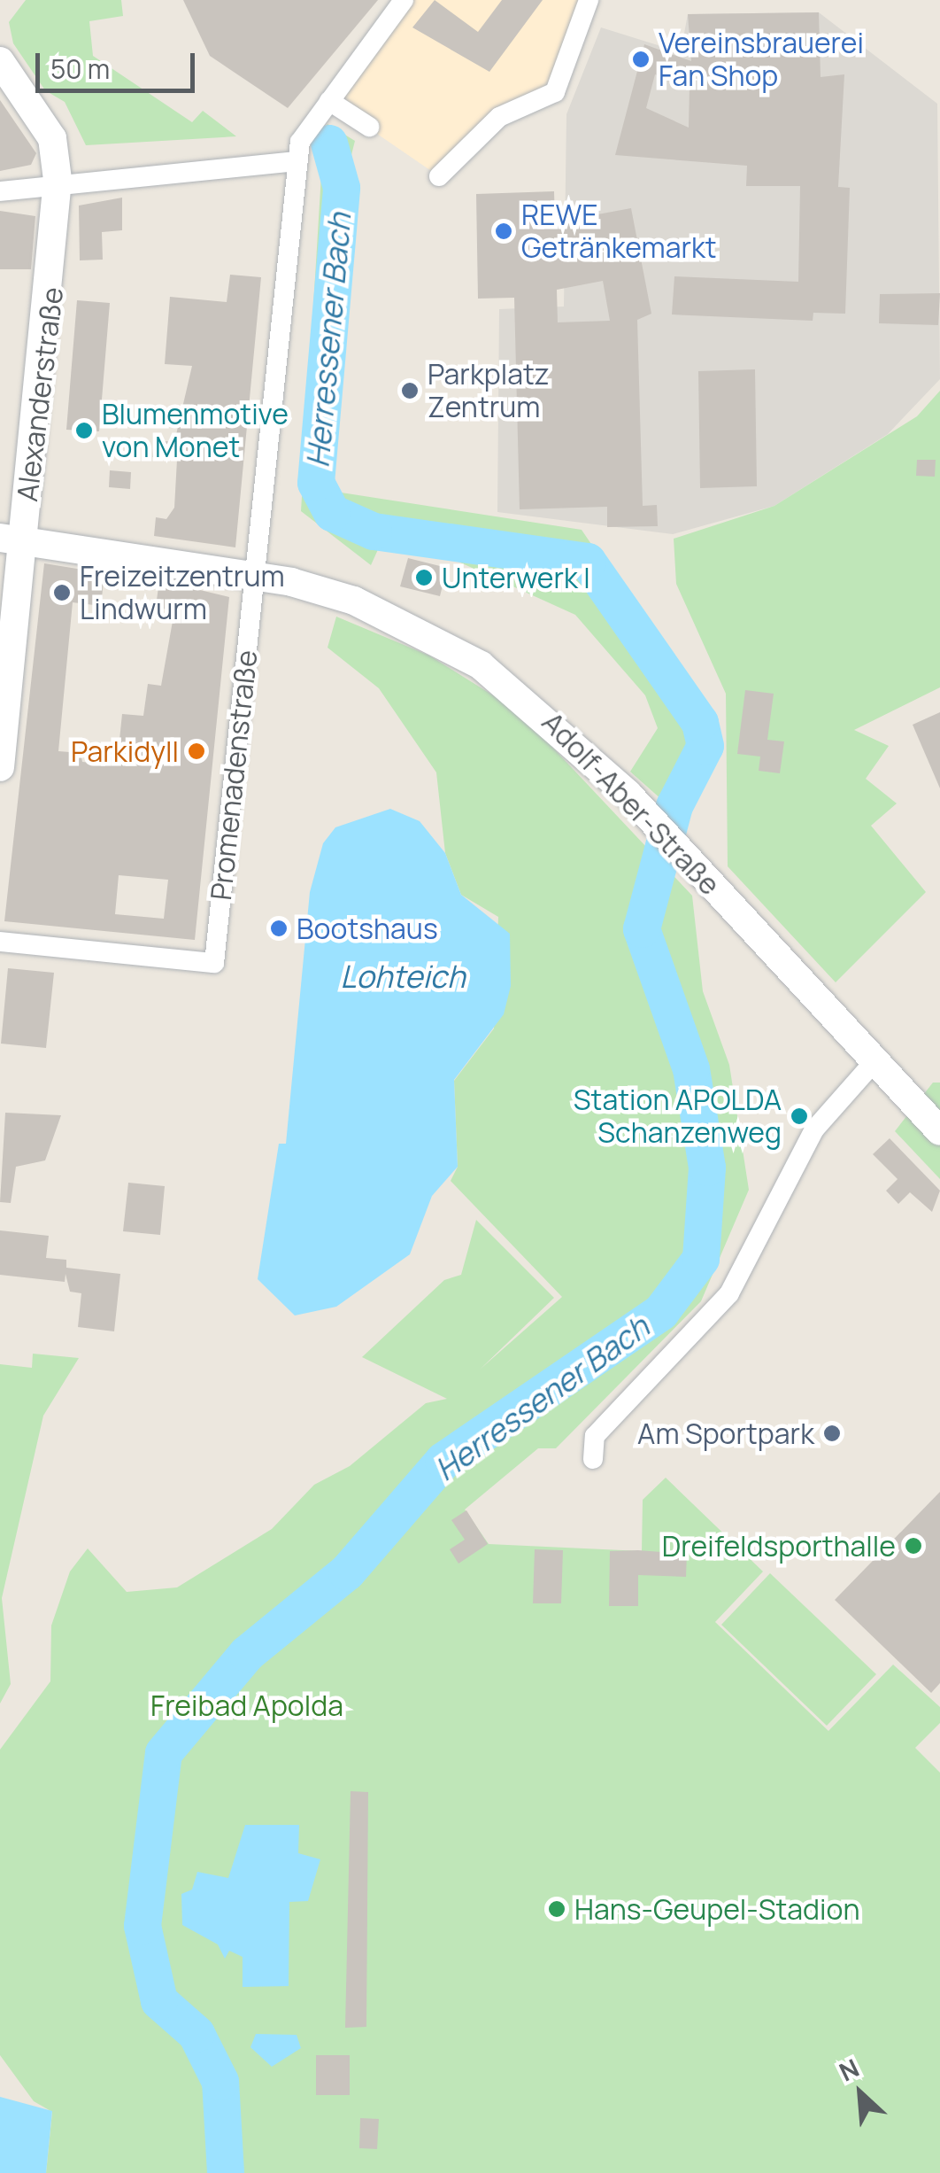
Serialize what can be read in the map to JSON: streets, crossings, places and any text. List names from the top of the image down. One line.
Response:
{"streets":{"main road":["Alexanderstraße","Adolf-Aber-Straße"],"street":["Promenadenstraße"]},"crossings":[["Alexanderstraße","Adolf-Aber-Straße"],["Promenadenstraße","Adolf-Aber-Straße"]],"water":["Herressener Bach","Lohteich"],"parks":["Freibad Apolda"],"places":["Vereinsbrauerei Fan Shop","REWE Getränkemarkt","Parkplatz Zentrum","Blumenmotive von Monet","Unterwerk I","Freizeitzentrum Lindwurm","Parkidyll","Bootshaus","Station APOLDA Schanzenweg","Am Sportpark","Dreifeldsporthalle","Hans-Geupel-Stadion"],"scale_bar":"50 m","north":"top left"}
